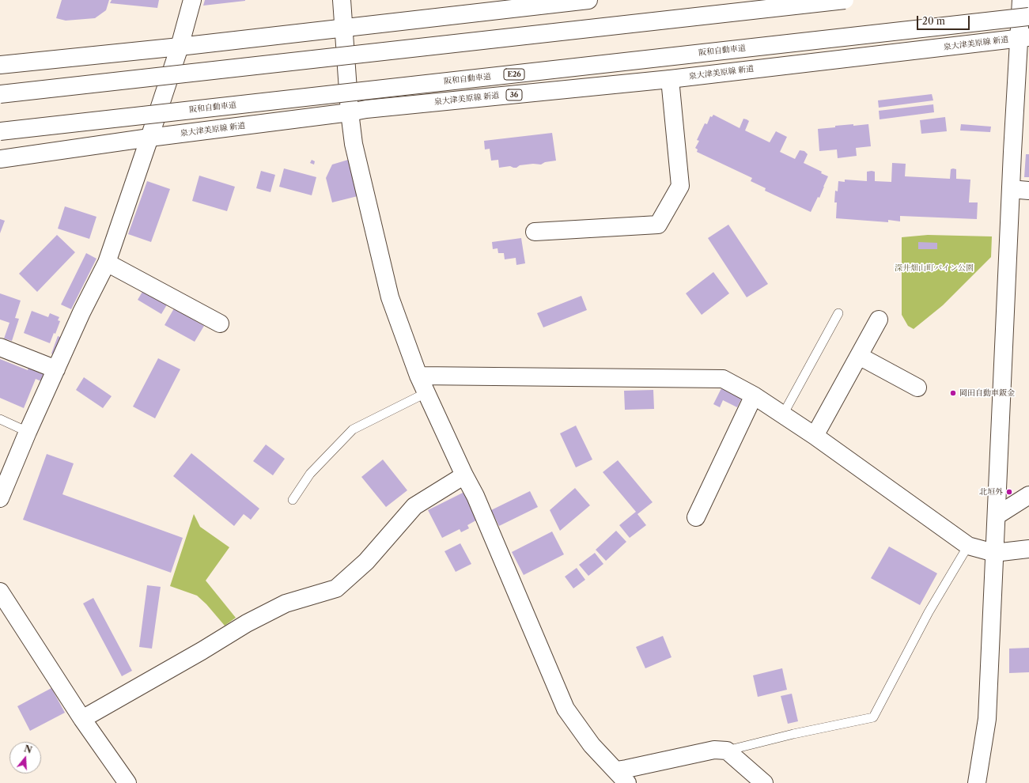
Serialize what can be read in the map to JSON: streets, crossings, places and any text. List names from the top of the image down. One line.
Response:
{"streets":{"main road":["泉大津美原線 新道","阪和自動車道","E26","36"]},"parks":["深井畑山町パイン公園"],"places":["岡田自動車鈑金","北垣外"],"scale_bar":"20 m","north":"top"}
